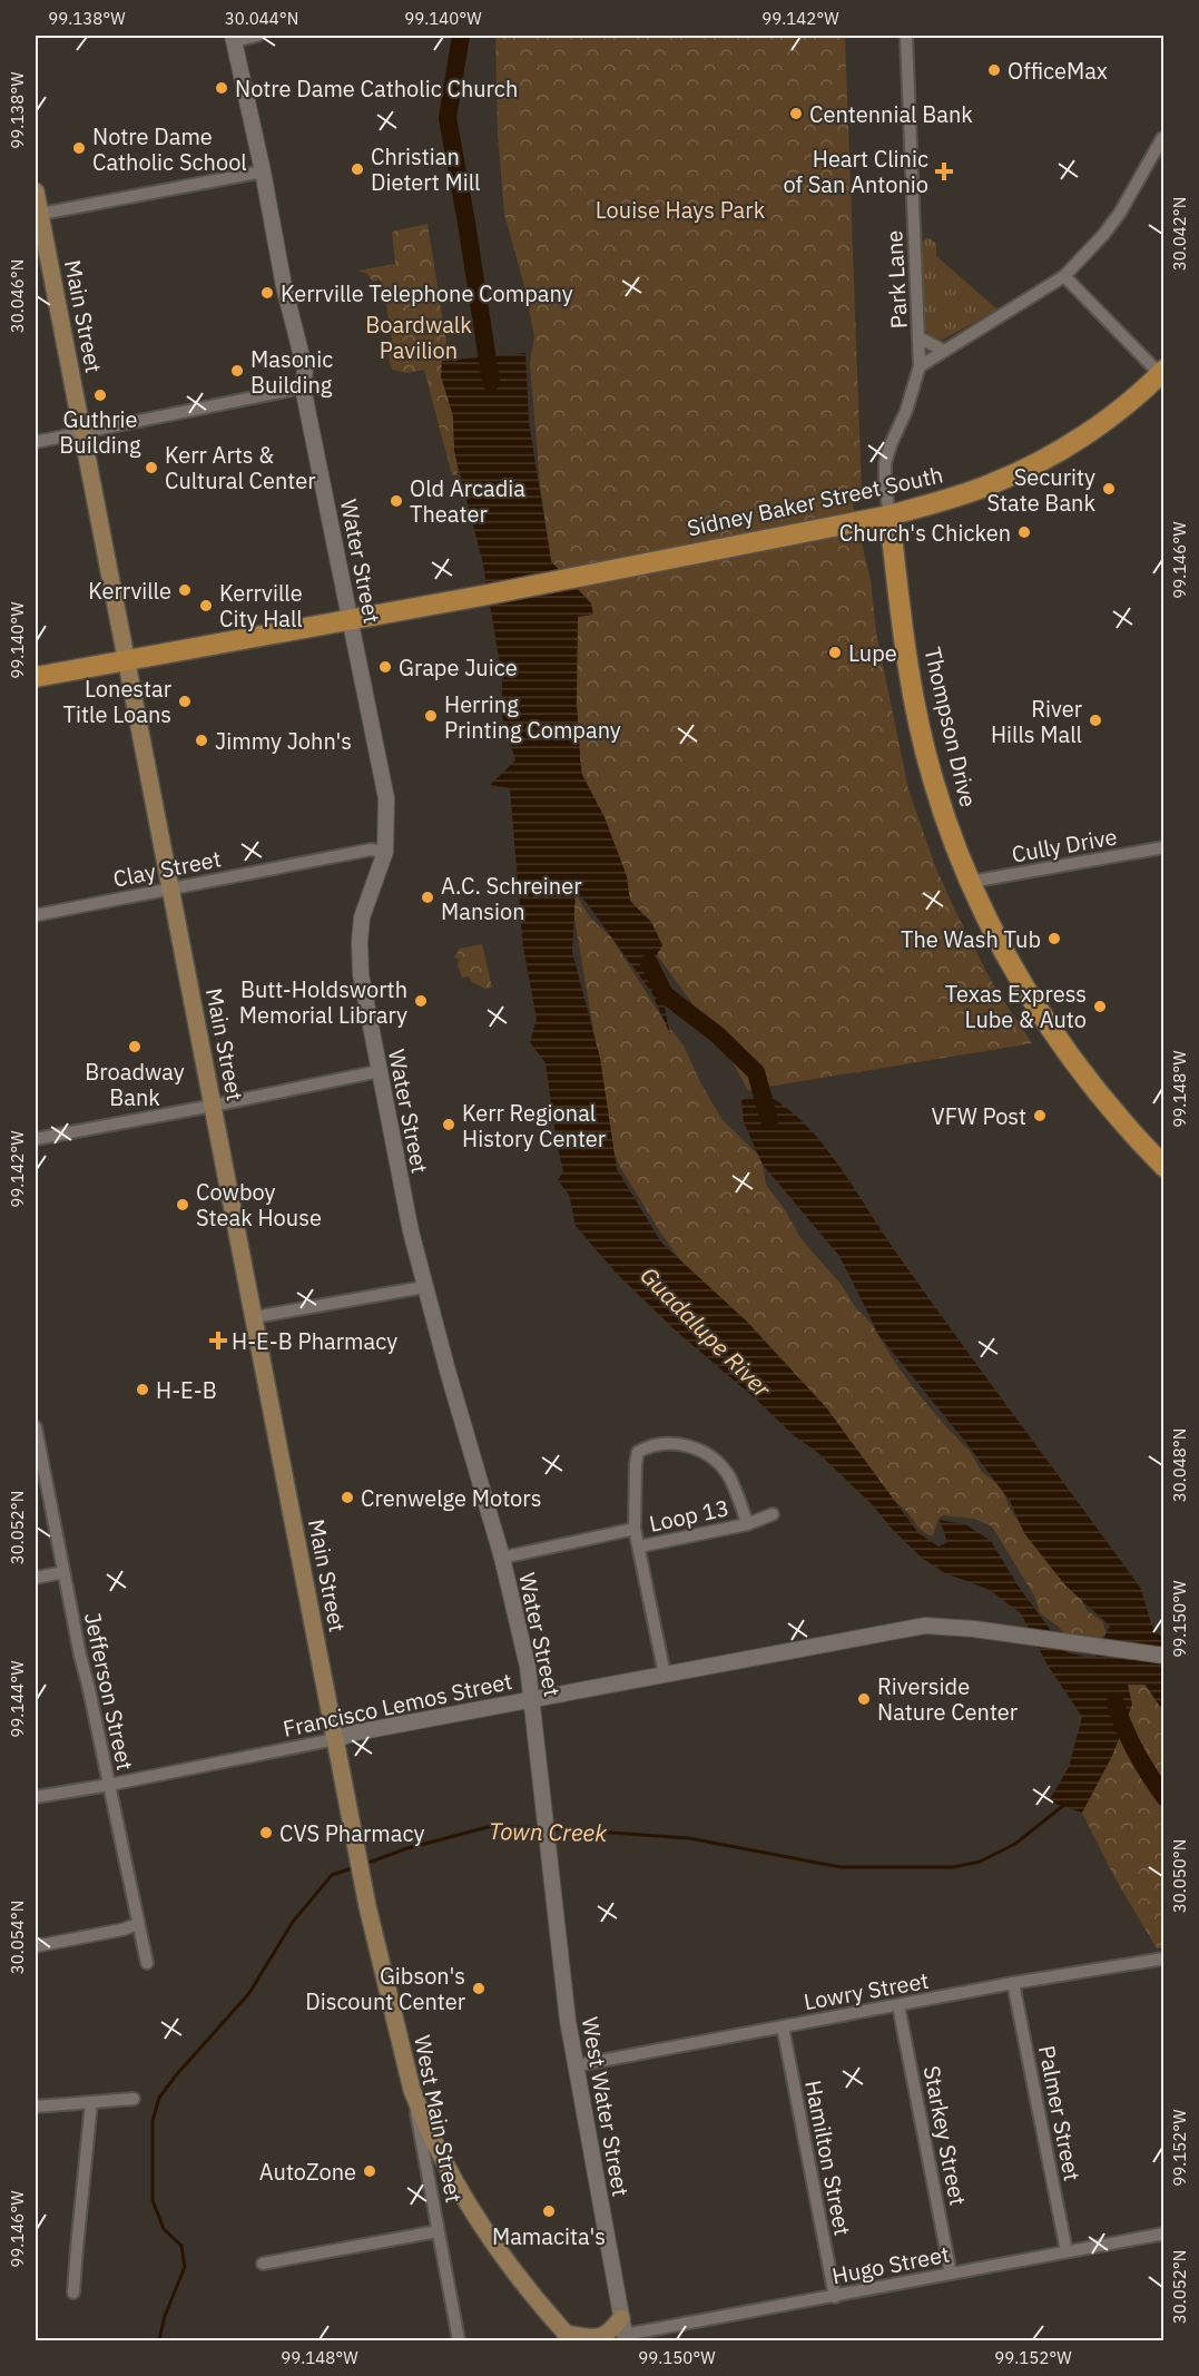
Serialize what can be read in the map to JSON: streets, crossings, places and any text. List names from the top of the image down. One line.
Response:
{"streets":{"main road":["Main Street","Sidney Baker Street South","Thompson Drive","West Main Street"],"street":["Park Lane","Water Street","Cully Drive","Clay Street","Loop 13","Jefferson Street","Francisco Lemos Street","Lowry Street","West Water Street","Palmer Street","Starkey Street","Hamilton Street","Hugo Street"]},"crossings":[["Park Lane","Sidney Baker Street South"],["Park Lane","Thompson Drive"],["Main Street","Sidney Baker Street South"],["Main Street","Clay Street"],["Main Street","Francisco Lemos Street"],["Main Street","West Main Street"],["Sidney Baker Street South","Water Street"],["Sidney Baker Street South","Thompson Drive"],["Water Street","Clay Street"],["Water Street","Francisco Lemos Street"],["Water Street","West Water Street"],["Thompson Drive","Cully Drive"],["Jefferson Street","Francisco Lemos Street"],["Lowry Street","West Water Street"],["Lowry Street","Palmer Street"],["Lowry Street","Starkey Street"],["Lowry Street","Hamilton Street"],["West Water Street","Hugo Street"],["Palmer Street","Hugo Street"],["Starkey Street","Hugo Street"],["Hamilton Street","Hugo Street"]],"water":["Guadalupe River","Town Creek"],"parks":["Louise Hays Park","Boardwalk Pavilion"],"places":{"other":["OfficeMax","Notre Dame Catholic Church","Centennial Bank","Notre Dame Catholic School","Christian Dietert Mill","Kerrville Telephone Company","Masonic Building","Guthrie Building","Kerr Arts & Cultural Center","Security State Bank","Old Arcadia Theater","Church's Chicken","Kerrville","Kerrville City Hall","Lupe","Grape Juice","Lonestar Title Loans","Herring Printing Company","River Hills Mall","Jimmy John's","A.C. Schreiner Mansion","The Wash Tub","Butt-Holdsworth Memorial Library","Texas Express Lube & Auto","Broadway Bank","VFW Post","Kerr Regional History Center","Cowboy Steak House","H-E-B","Crenwelge Motors","Riverside Nature Center","CVS Pharmacy","Gibson's Discount Center","AutoZone","Mamacita's"],"health":["Heart Clinic of San Antonio","H-E-B Pharmacy"]},"coordinates":["99.138°W","30.044°N","99.140°W","99.142°W","30.042°N","30.046°N","99.146°W","99.148°W","30.048°N","30.052°N","99.150°W","99.144°W","30.050°N","30.054°N","99.152°W"]}
